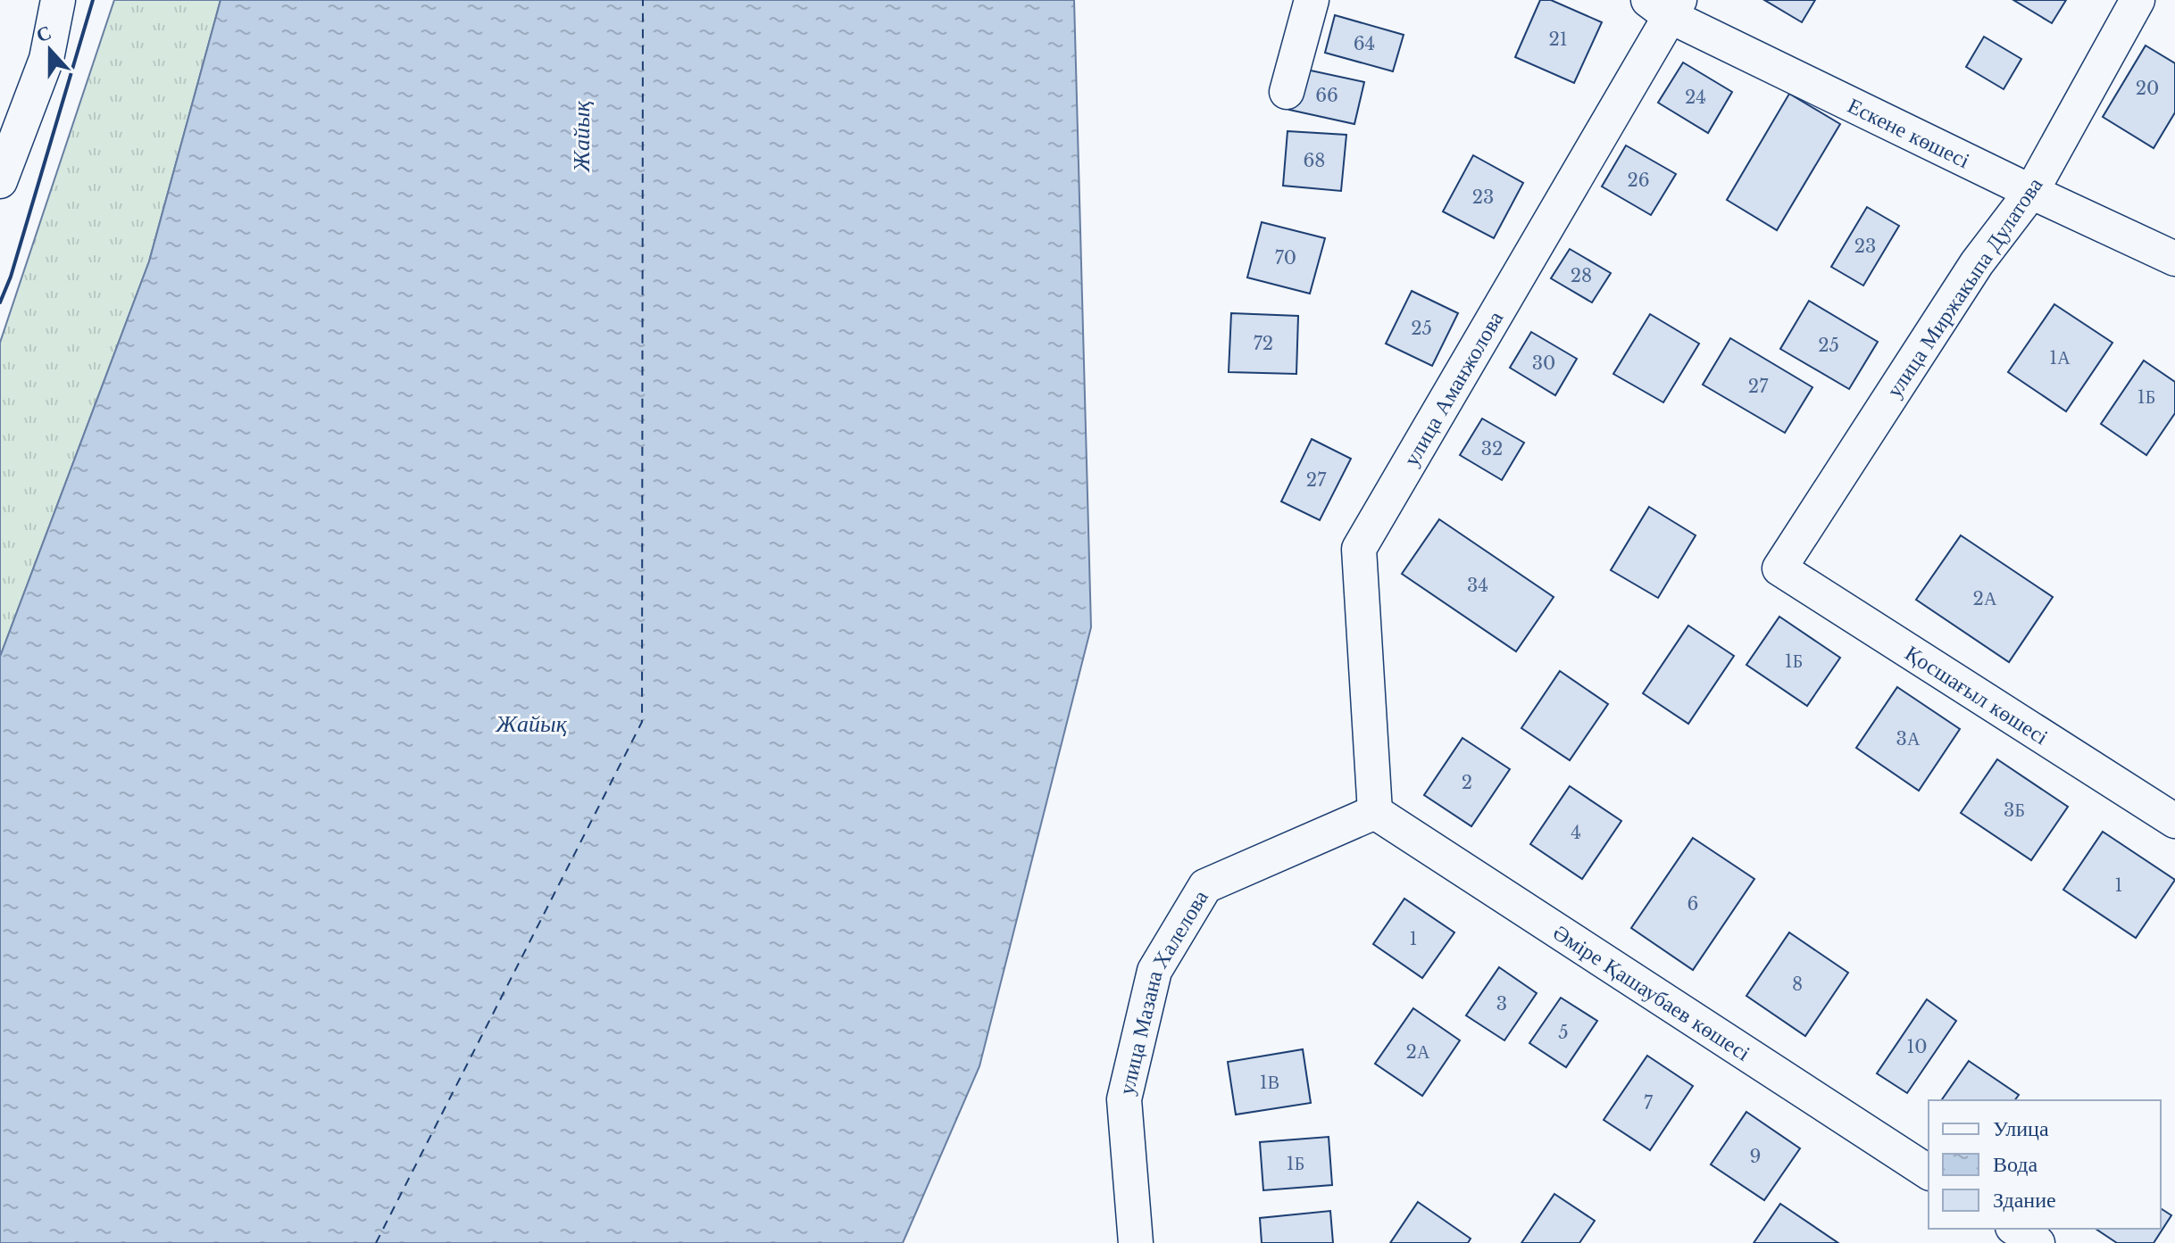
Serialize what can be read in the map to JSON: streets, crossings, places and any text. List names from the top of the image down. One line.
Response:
{"streets":{"street":["Ескене көшесі","улица Миржакыпа Дулатова","улица Аманжолова","Қосшағыл көшесі","Әміре Қашаубаев көшесі","улица Мазана Халелова"]},"crossings":[["Ескене көшесі","улица Миржакыпа Дулатова"],["Ескене көшесі","улица Аманжолова"],["улица Миржакыпа Дулатова","Қосшағыл көшесі"],["улица Аманжолова","Әміре Қашаубаев көшесі"],["улица Аманжолова","улица Мазана Халелова"],["Әміре Қашаубаев көшесі","улица Мазана Халелова"]],"water":["Жайық"],"house_numbers":["21","64","20","66","24","68","26","23","23","70","28","25","72","25","1А","30","27","1Б","32","27","34","2А","1Б","3А","2","3Б","4","1","6","1","8","3","5","10","2А","1В","7","9","1Б"],"legend":["Улица","Вода","Здание"],"north":"top"}
